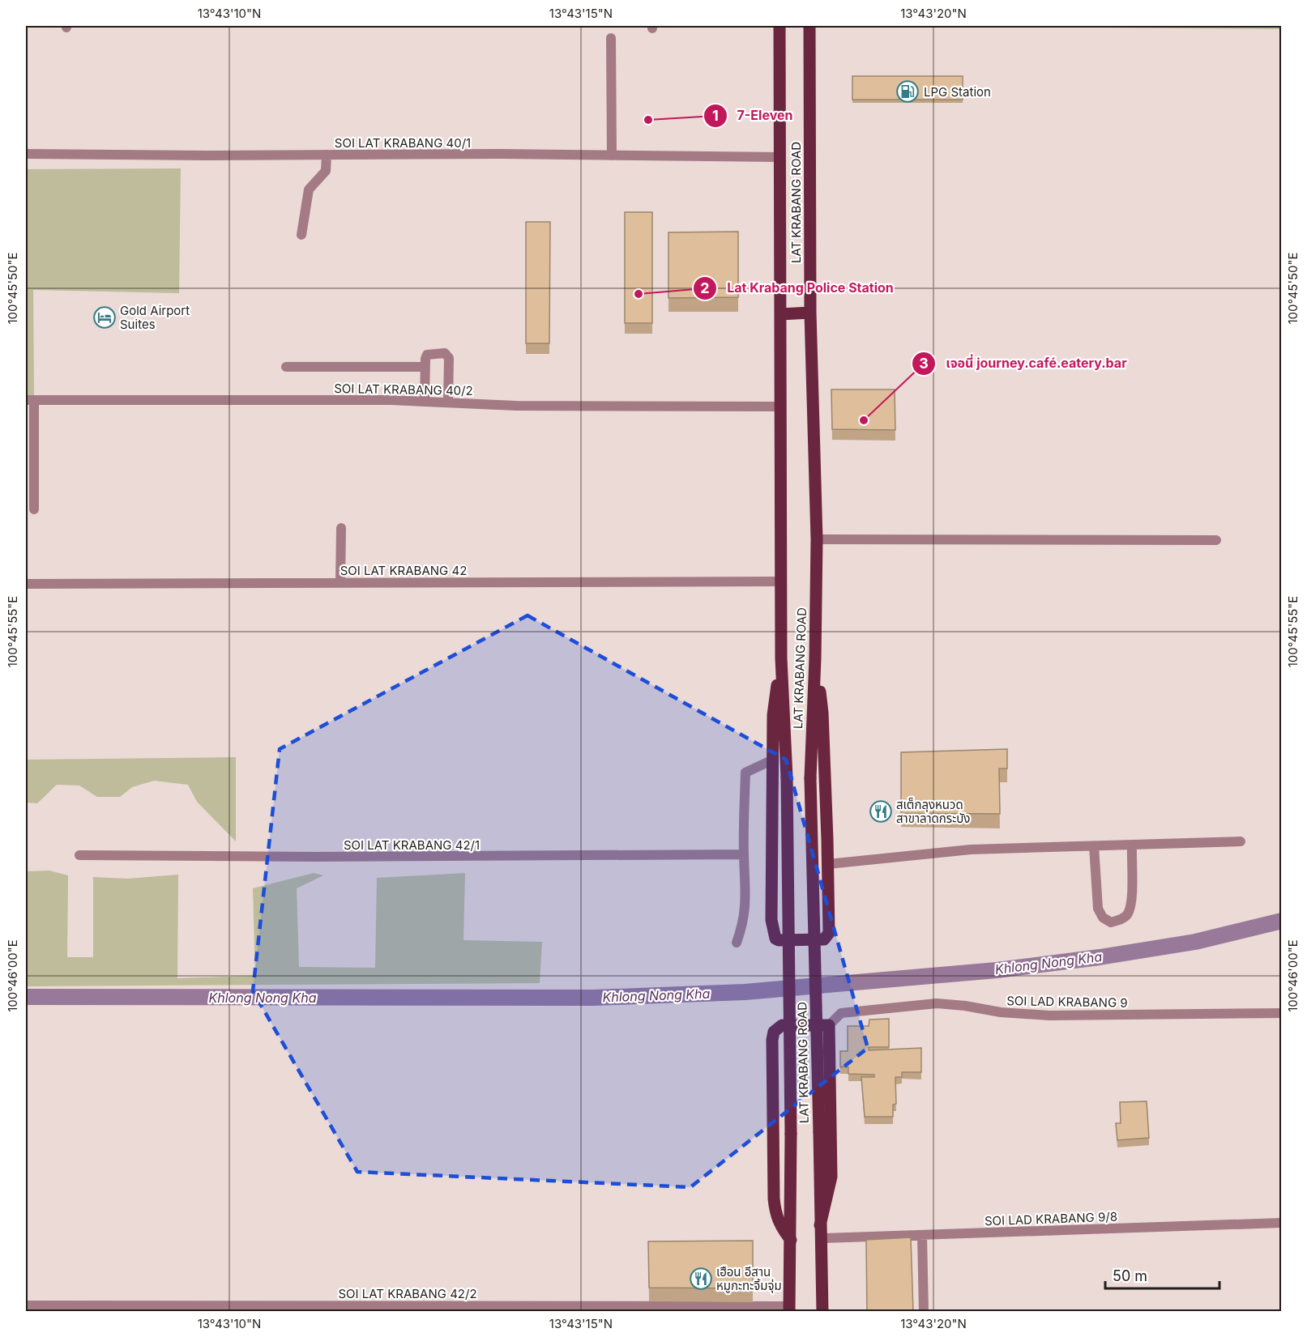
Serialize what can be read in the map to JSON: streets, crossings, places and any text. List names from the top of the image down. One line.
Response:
{"streets":{"main road":["LAT KRABANG ROAD"],"street":["SOI LAT KRABANG 40/1","SOI LAT KRABANG 40/2","SOI LAT KRABANG 42","SOI LAT KRABANG 42/1","SOI LAD KRABANG 9","SOI LAD KRABANG 9/8","SOI LAT KRABANG 42/2"]},"crossings":[["SOI LAT KRABANG 40/1","LAT KRABANG ROAD"],["LAT KRABANG ROAD","SOI LAT KRABANG 40/2"],["LAT KRABANG ROAD","SOI LAT KRABANG 42"],["LAT KRABANG ROAD","SOI LAD KRABANG 9/8"],["LAT KRABANG ROAD","SOI LAT KRABANG 42/2"]],"water":["Khlong Nong Kha"],"places":{"fuel station":["LPG Station"],"other":["7-Eleven","Lat Krabang Police Station","เจอนี่ journey.café.eatery.bar"],"hotel":["Gold Airport Suites"],"restaurant":["สเต็กลุงหนวด สาขาลาดกระบัง","เฮือน อีสาน หมูกะทะจิ้มจุ่ม"]},"scale_bar":"50 m","coordinates":["13°43'10\"N","13°43'15\"N","13°43'20\"N","100°45'50\"E","100°45'55\"E","100°46'00\"E"]}
